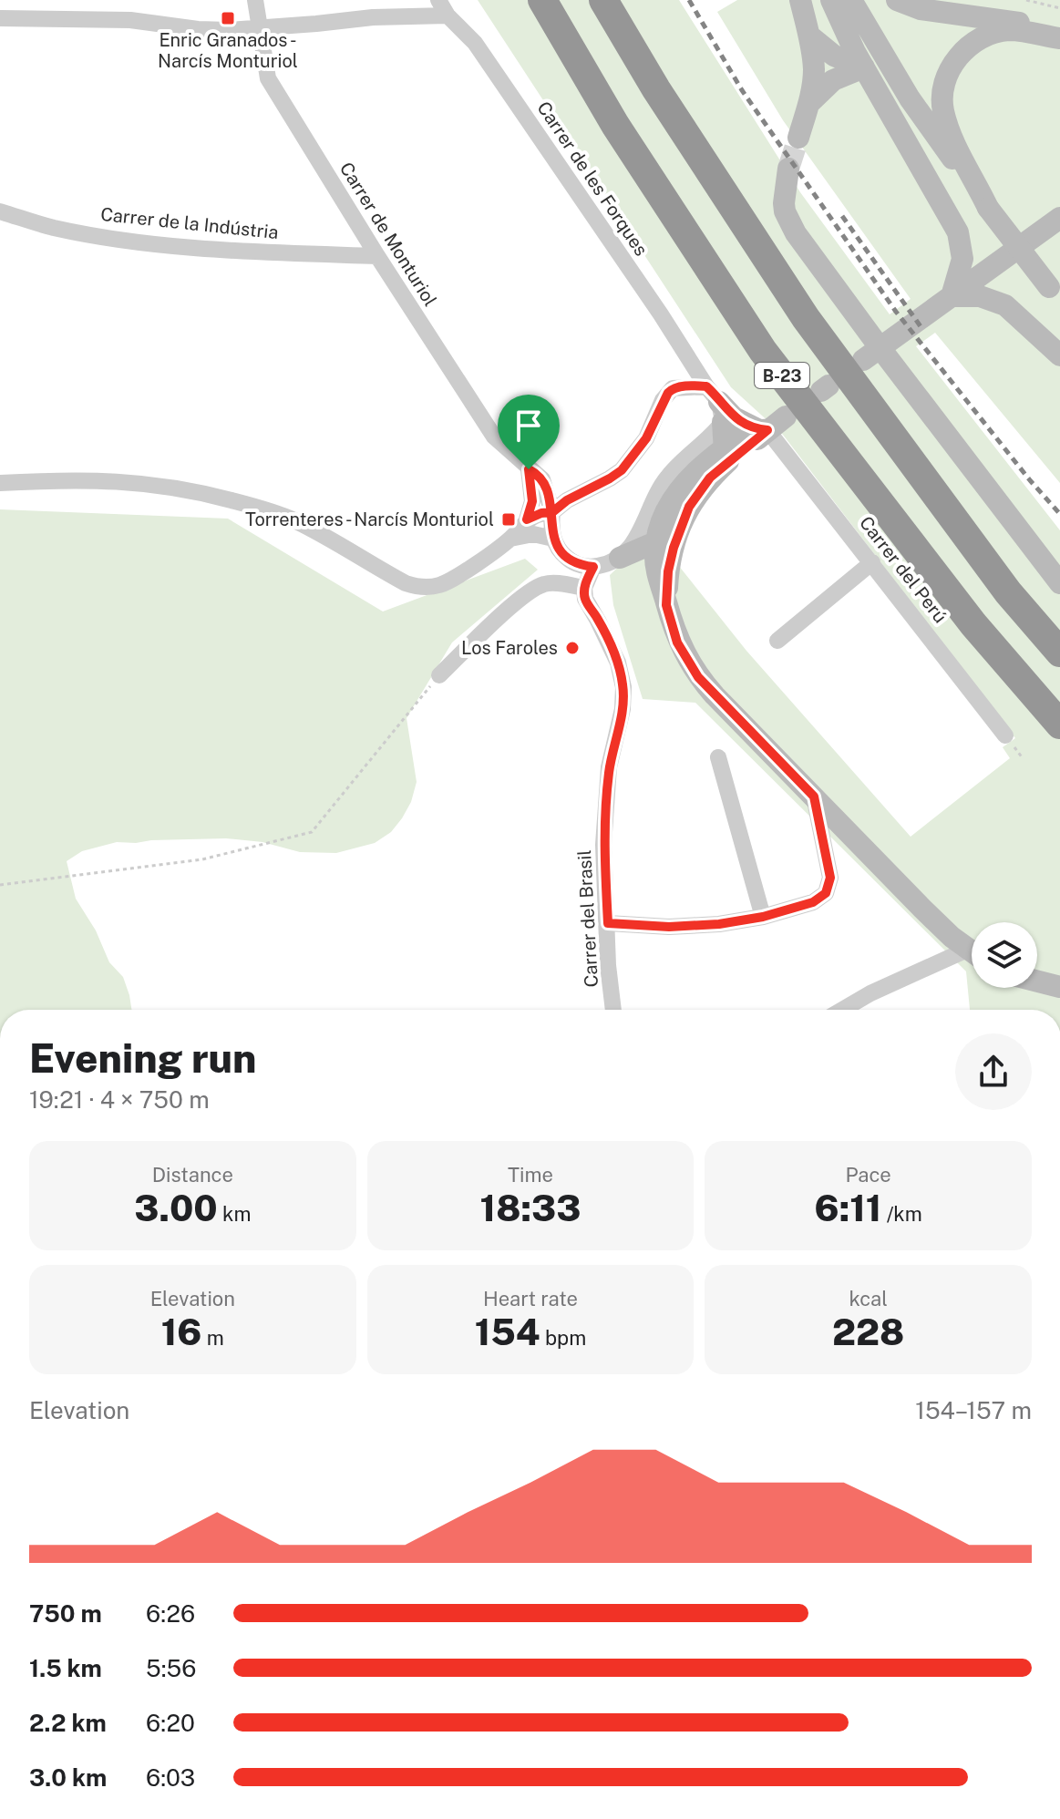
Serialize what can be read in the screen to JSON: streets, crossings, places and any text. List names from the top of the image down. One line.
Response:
{"streets":{"highway":["B-23"],"street":["Carrer de les Forques","Carrer de la Indústria","Carrer de Monturiol","Carrer del Perú","Carrer del Brasil"]},"crossings":[["Carrer de la Indústria","Carrer de Monturiol"]],"places":{"transit":["Enric Granados - Narcís Monturiol","Torrenteres - Narcís Monturiol"],"other":["Los Faroles"]},"page":{"heading":["Evening run","19:21 · 4 × 750 m"],"stats":[["Distance","3.00 km"],["Time","18:33"],["Pace","6:11 /km"],["Elevation","16 m"],["Heart rate","154 bpm"],["kcal","228"]],"chart":["Elevation","154–157 m"],"list":[{"name":"750 m","note":"6:26"},{"name":"1.5 km","note":"5:56"},{"name":"2.2 km","note":"6:20"},{"name":"3.0 km","note":"6:03"}]}}
